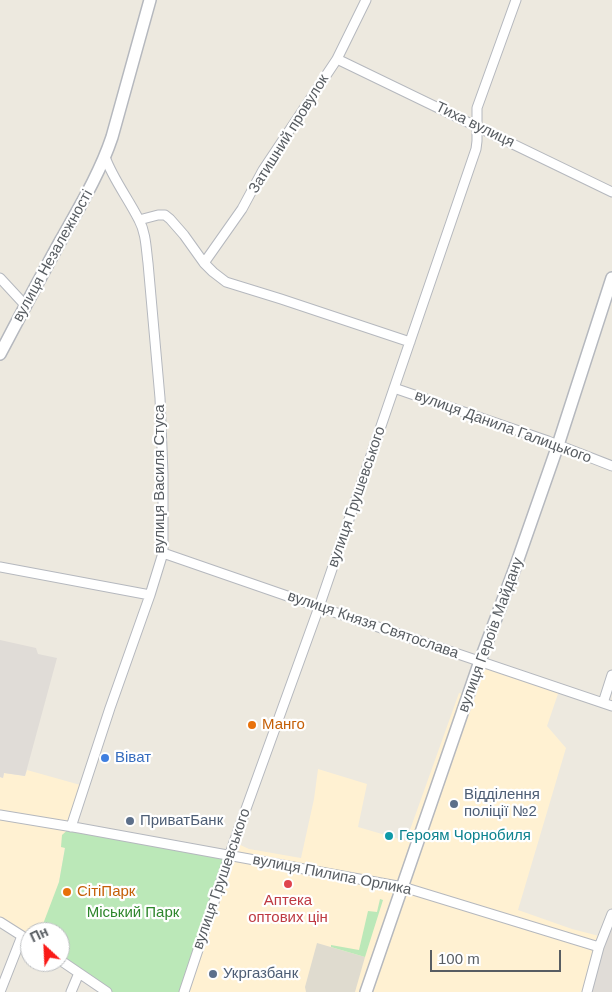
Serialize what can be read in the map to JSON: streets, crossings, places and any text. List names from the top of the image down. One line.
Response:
{"streets":{"street":["Тиха вулиця","Затишний провулок","вулиця Незалежності","вулиця Данила Галицького","вулиця Василя Стуса","вулиця Грушевського","вулиця Князя Святослава","вулиця Героїв Майдану","вулиця Пилипа Орлика"]},"crossings":[["Тиха вулиця","Затишний провулок"],["Тиха вулиця","вулиця Грушевського"],["вулиця Незалежності","вулиця Василя Стуса"],["вулиця Данила Галицького","вулиця Грушевського"],["вулиця Данила Галицького","вулиця Героїв Майдану"],["вулиця Василя Стуса","вулиця Князя Святослава"],["вулиця Василя Стуса","вулиця Пилипа Орлика"],["вулиця Грушевського","вулиця Князя Святослава"],["вулиця Грушевського","вулиця Пилипа Орлика"],["вулиця Князя Святослава","вулиця Героїв Майдану"],["вулиця Героїв Майдану","вулиця Пилипа Орлика"]],"parks":["Міський Парк"],"places":["Манго","Віват","Відділення поліції №2","ПриватБанк","Героям Чорнобиля","Аптека оптових цін","СітіПарк","Укргазбанк"],"scale_bar":"100 m","north":"top left"}
